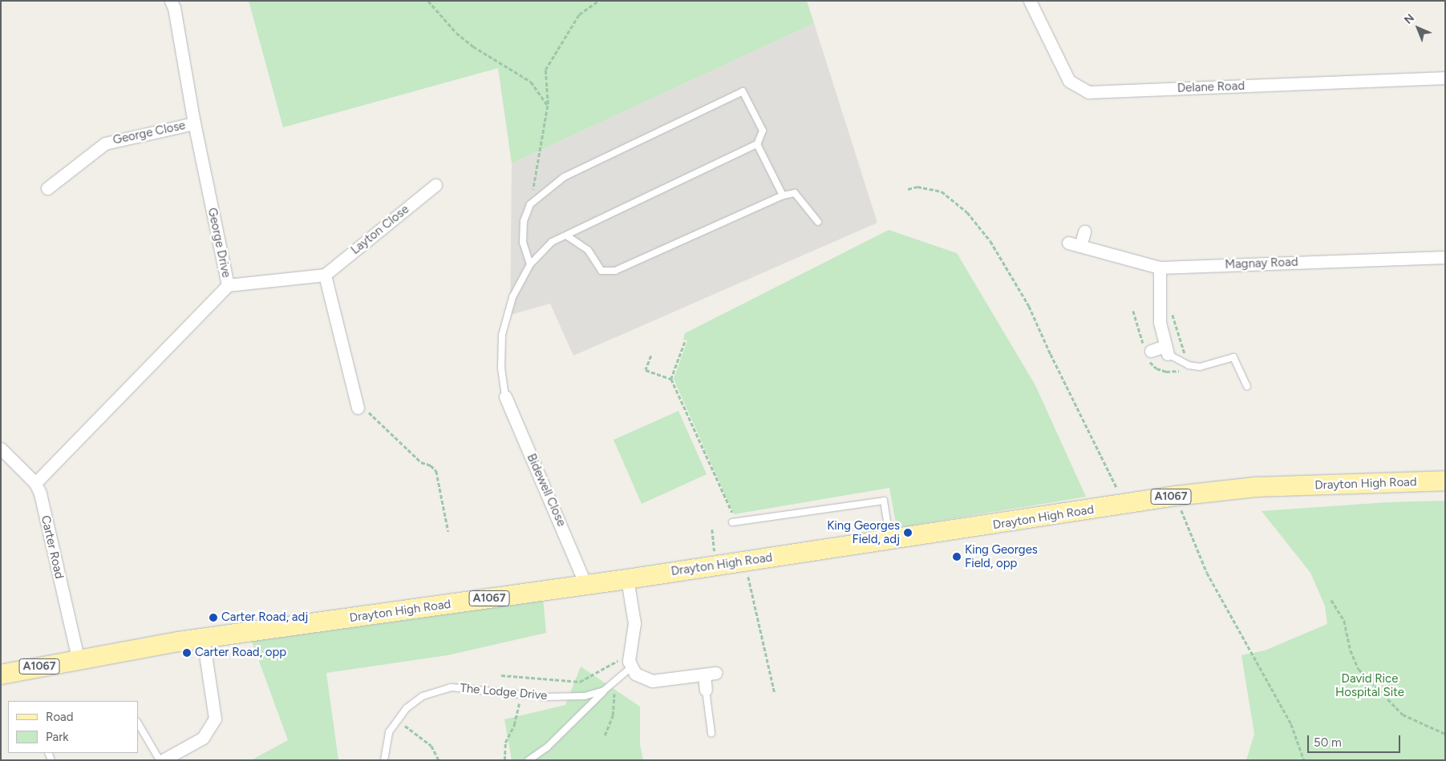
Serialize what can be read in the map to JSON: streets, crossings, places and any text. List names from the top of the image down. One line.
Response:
{"streets":{"main road":["Drayton High Road","A1067"],"street":["Delane Road","George Close","Layton Close","George Drive","Magnay Road","Bidewell Close","Carter Road"],"lane":["The Lodge Drive"]},"crossings":[["George Close","George Drive"],["George Drive","Carter Road"],["Drayton High Road","Bidewell Close"],["Drayton High Road","Carter Road"]],"parks":["David Rice Hospital Site"],"places":["King Georges Field, adj","King Georges Field, opp","Carter Road, adj","Carter Road, opp"],"legend":["Road","Park"],"scale_bar":"50 m","north":"top left"}
